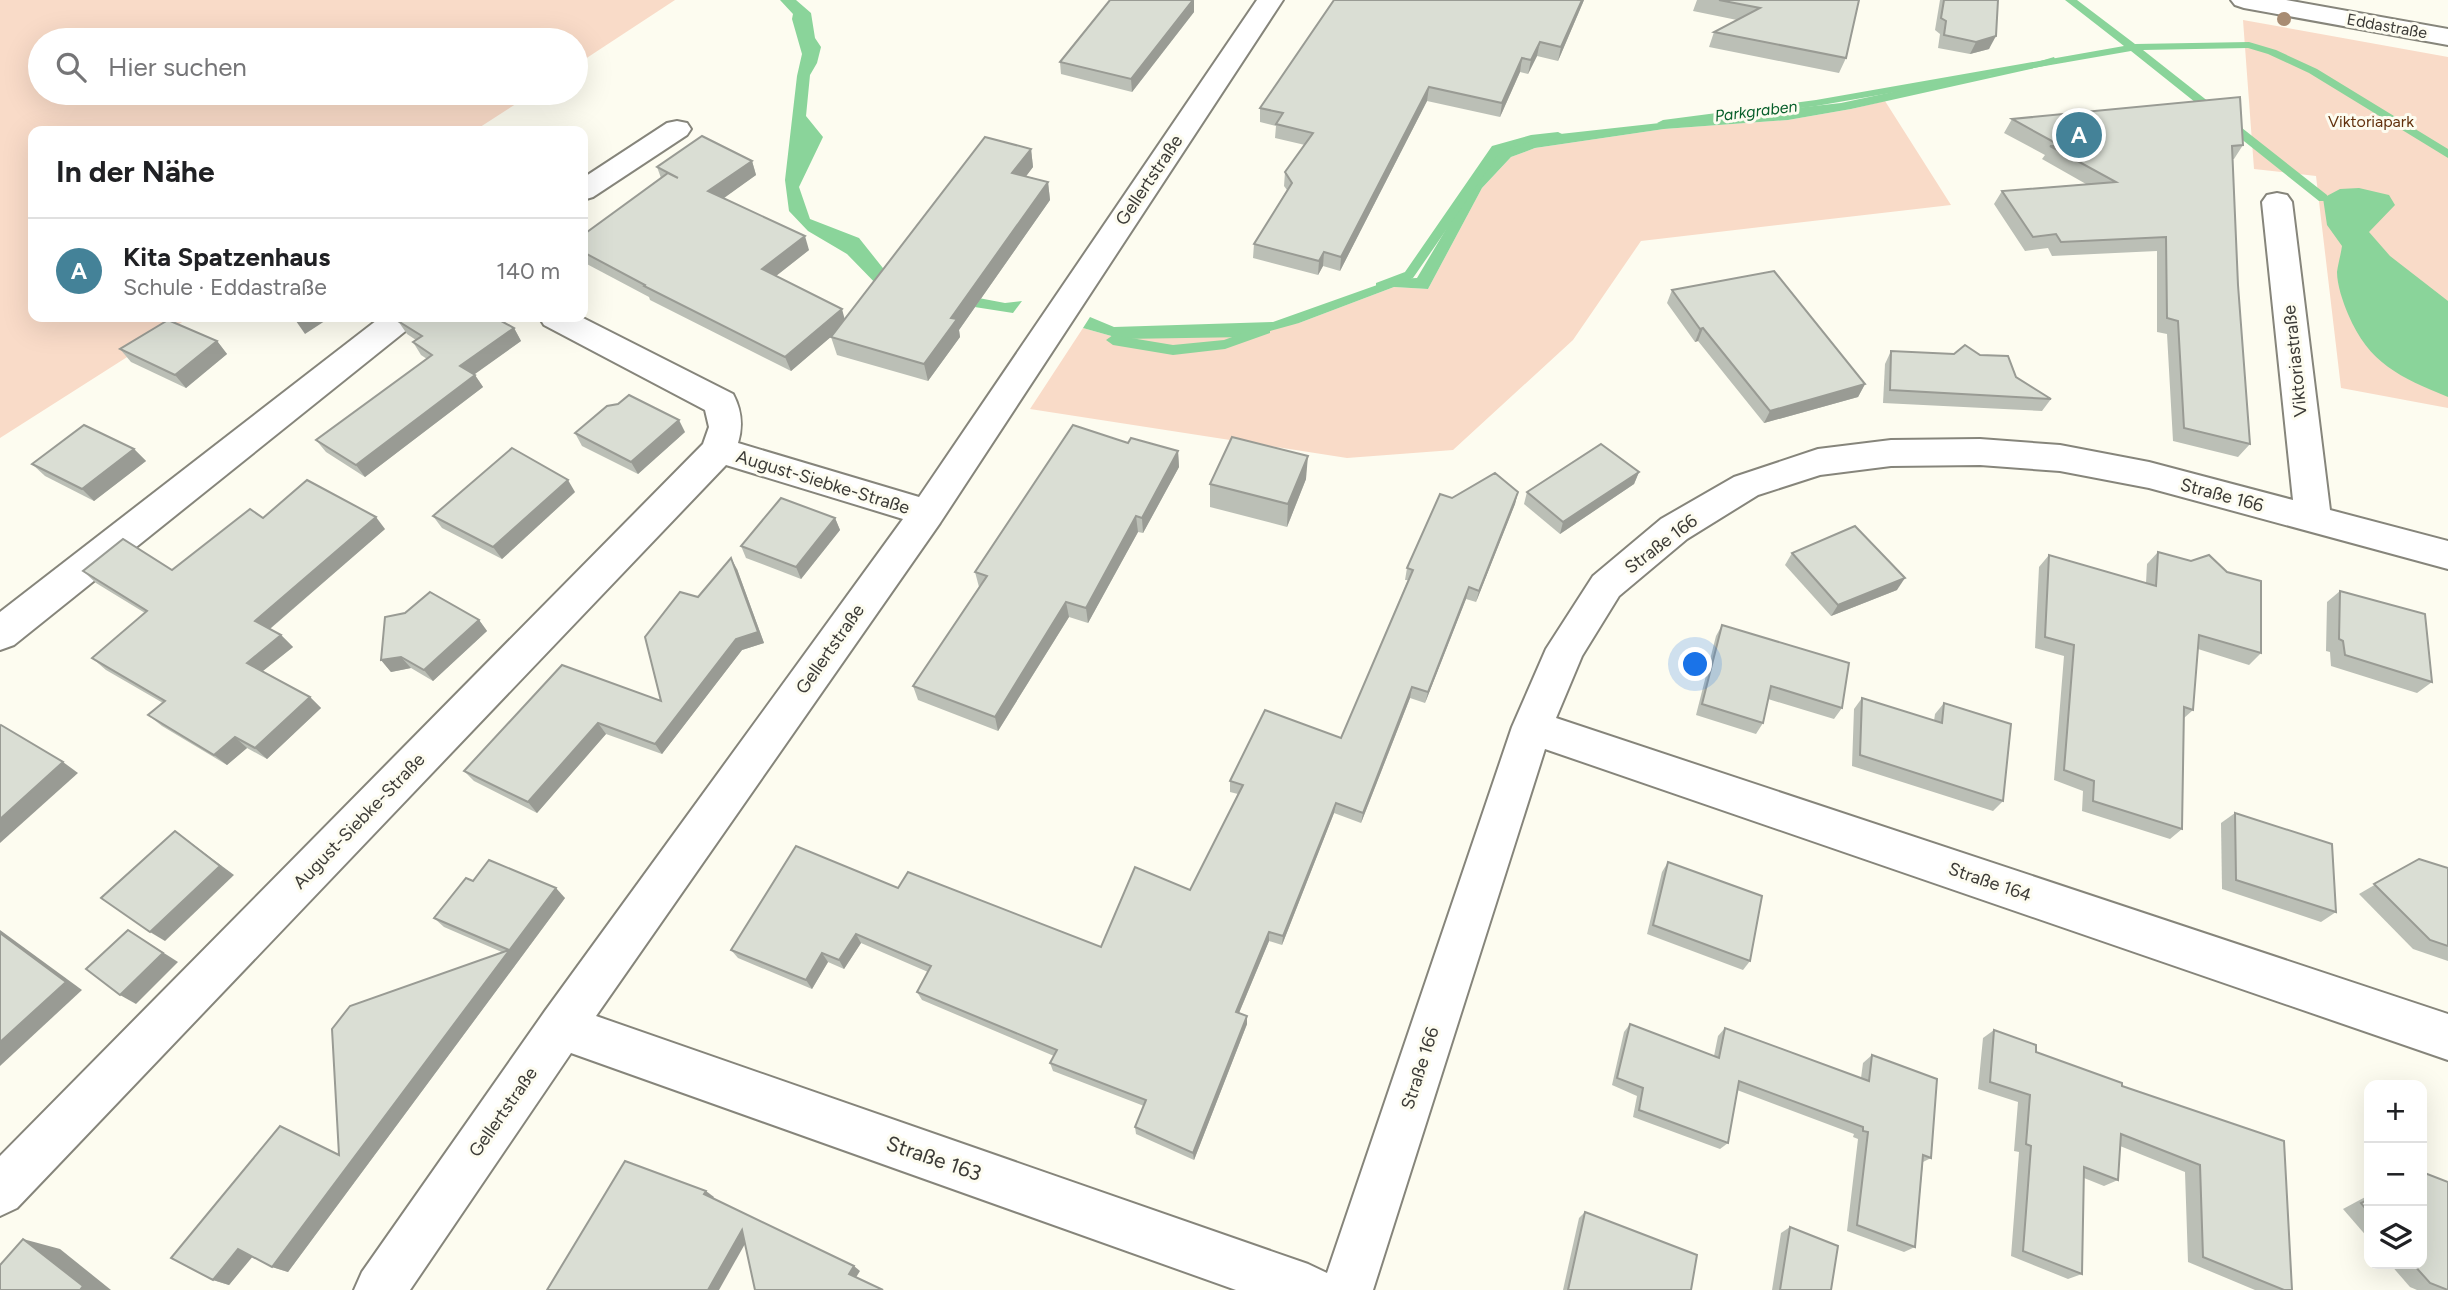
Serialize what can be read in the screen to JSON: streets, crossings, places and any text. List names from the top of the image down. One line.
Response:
{"streets":{"street":["Eddastraße","Gellertstraße","Viktoriastraße","August-Siebke-Straße","Straße 166","Straße 164","Straße 163"]},"crossings":[["Gellertstraße","August-Siebke-Straße"],["Gellertstraße","Straße 163"],["Viktoriastraße","Straße 166"],["Straße 166","Straße 164"]],"water":["Parkgraben"],"parks":["Viktoriapark"],"page":{"search":"Hier suchen","pins":"A","heading":"In der Nähe","list":[{"mark":"A","name":"Kita Spatzenhaus","note":"Schule · Eddastraße","value":"140 m"}],"map_buttons":["+","−"]}}
